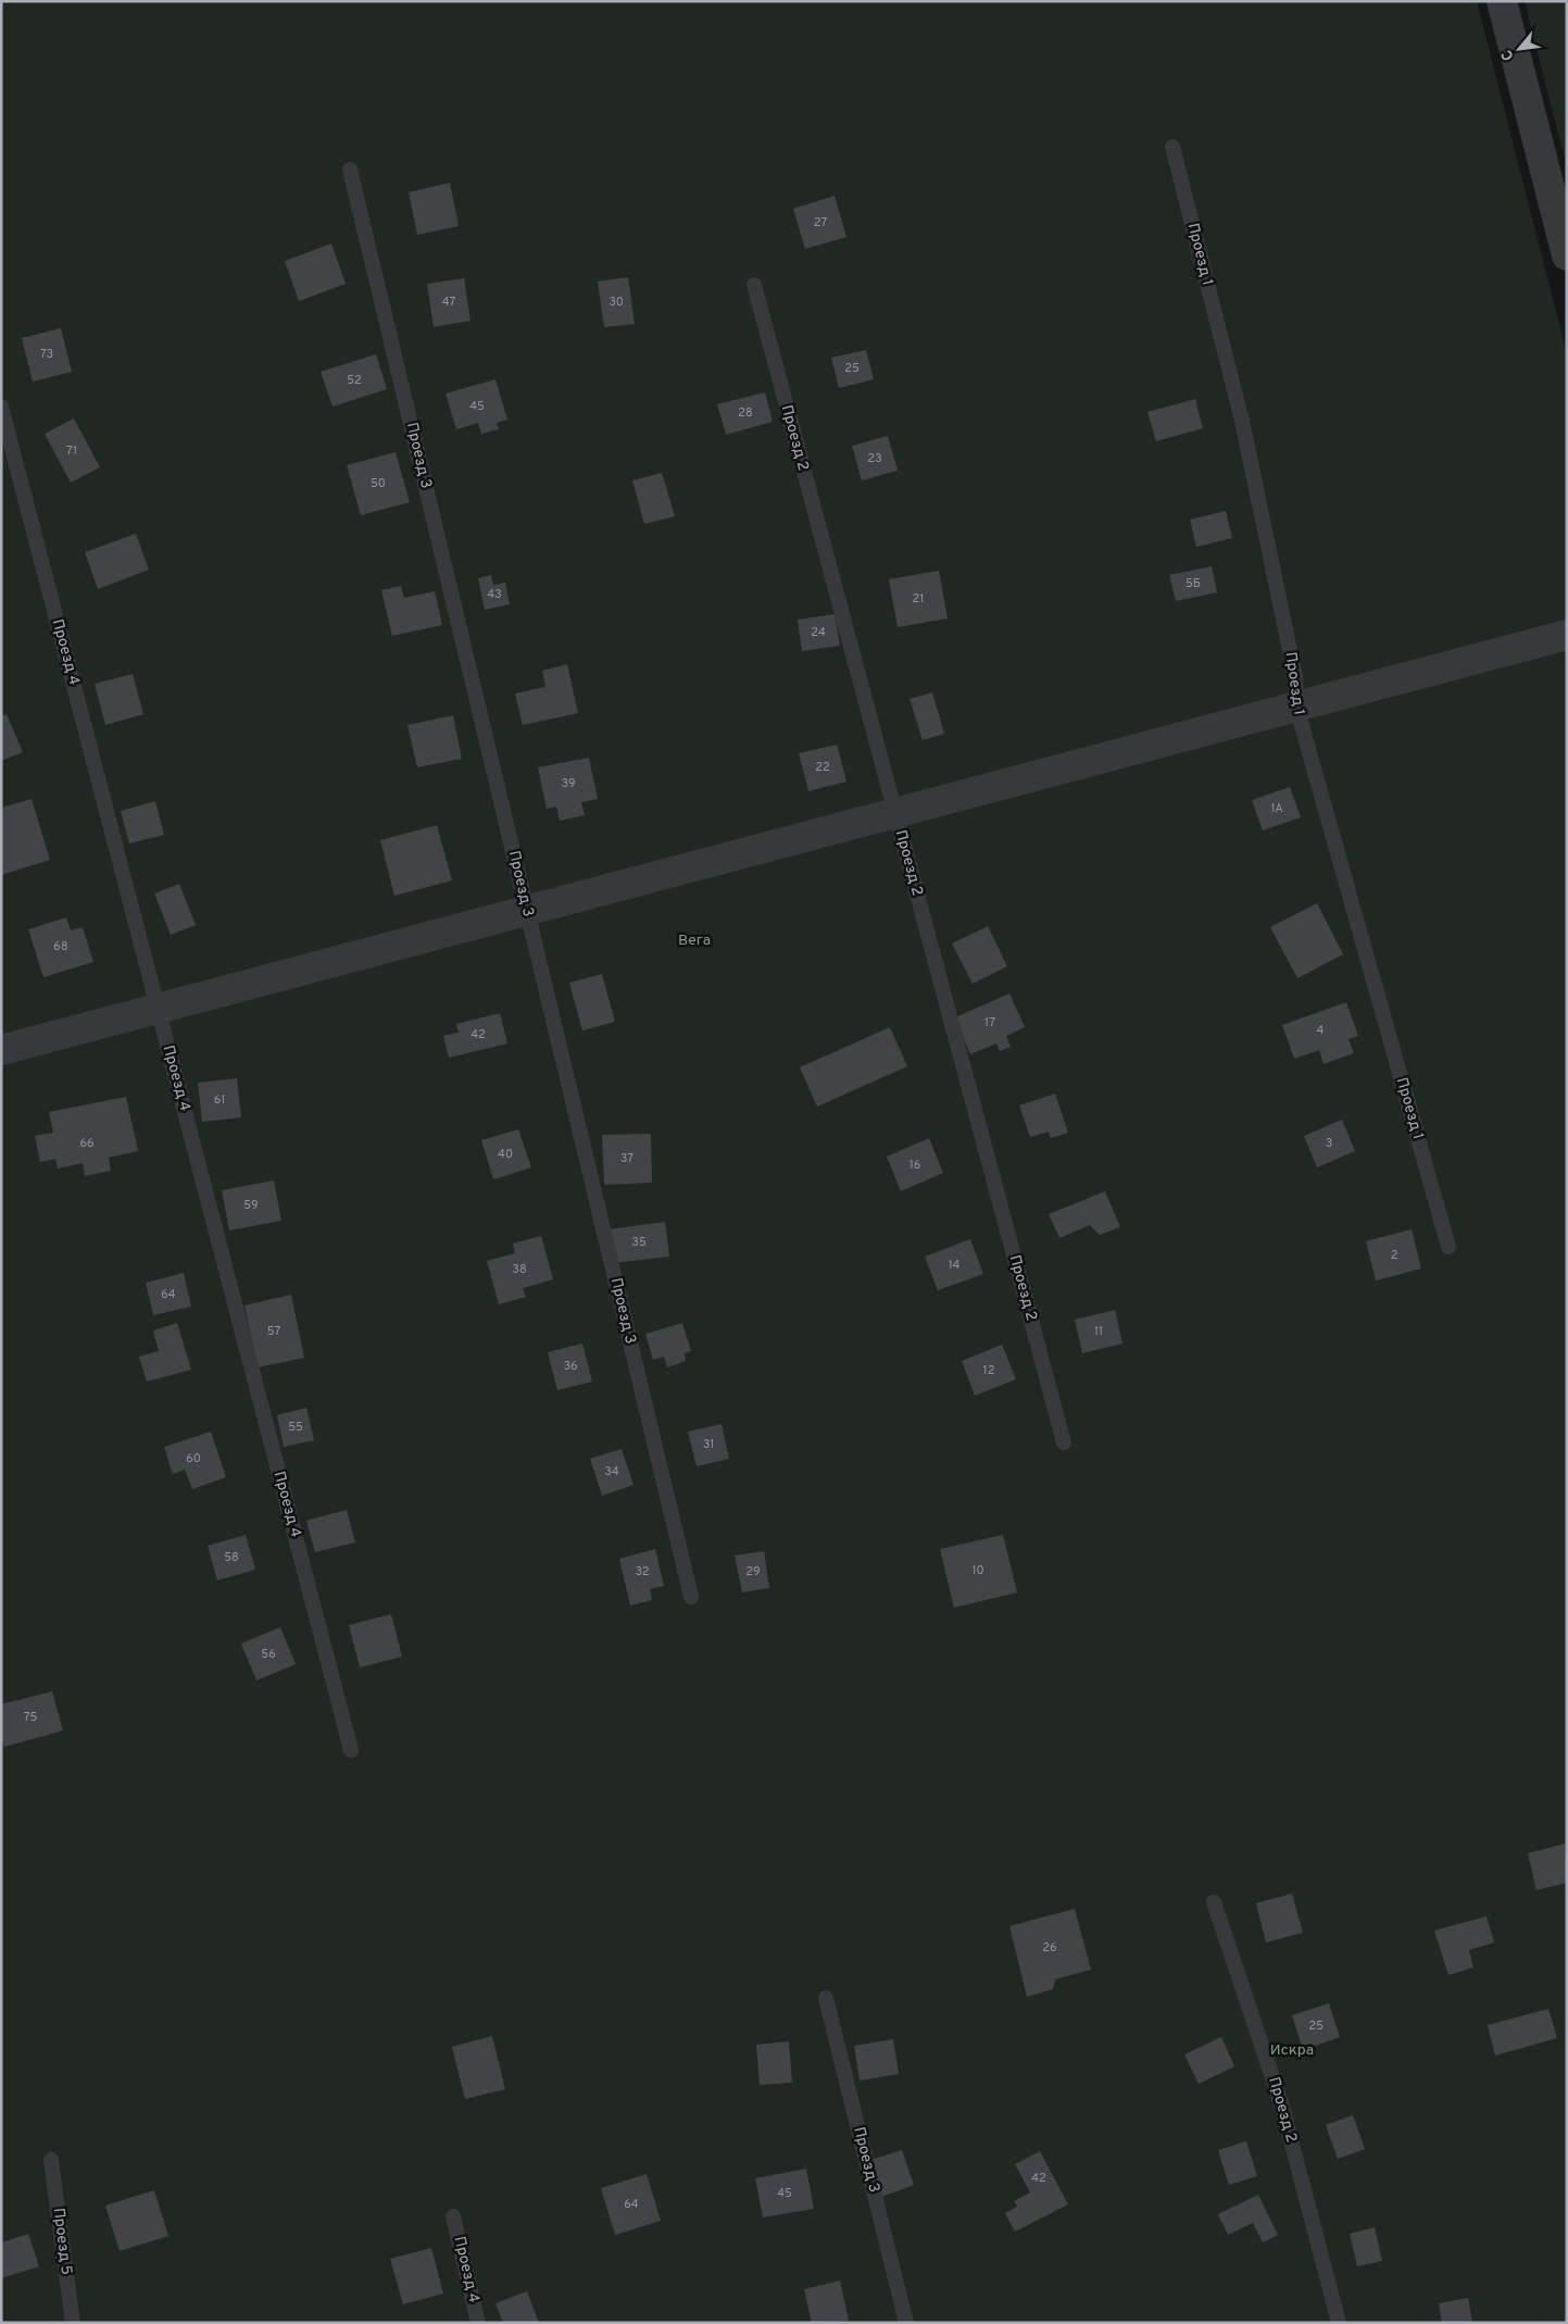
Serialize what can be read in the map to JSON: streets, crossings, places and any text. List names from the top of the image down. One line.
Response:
{"streets":{"lane":["Проезд 1","Проезд 2","Проезд 3","Проезд 4","Проезд 5"]},"parks":["Вега","Искра"],"house_numbers":["27","47","30","73","25","52","45","28","71","23","50","5Б","43","21","24","22","39","1А","68","17","4","42","61","66","3","40","37","16","59","35","2","14","38","64","57","11","36","12","55","31","60","34","58","10","32","29","56","75","26","25","42","45","64"],"north":"bottom left"}
